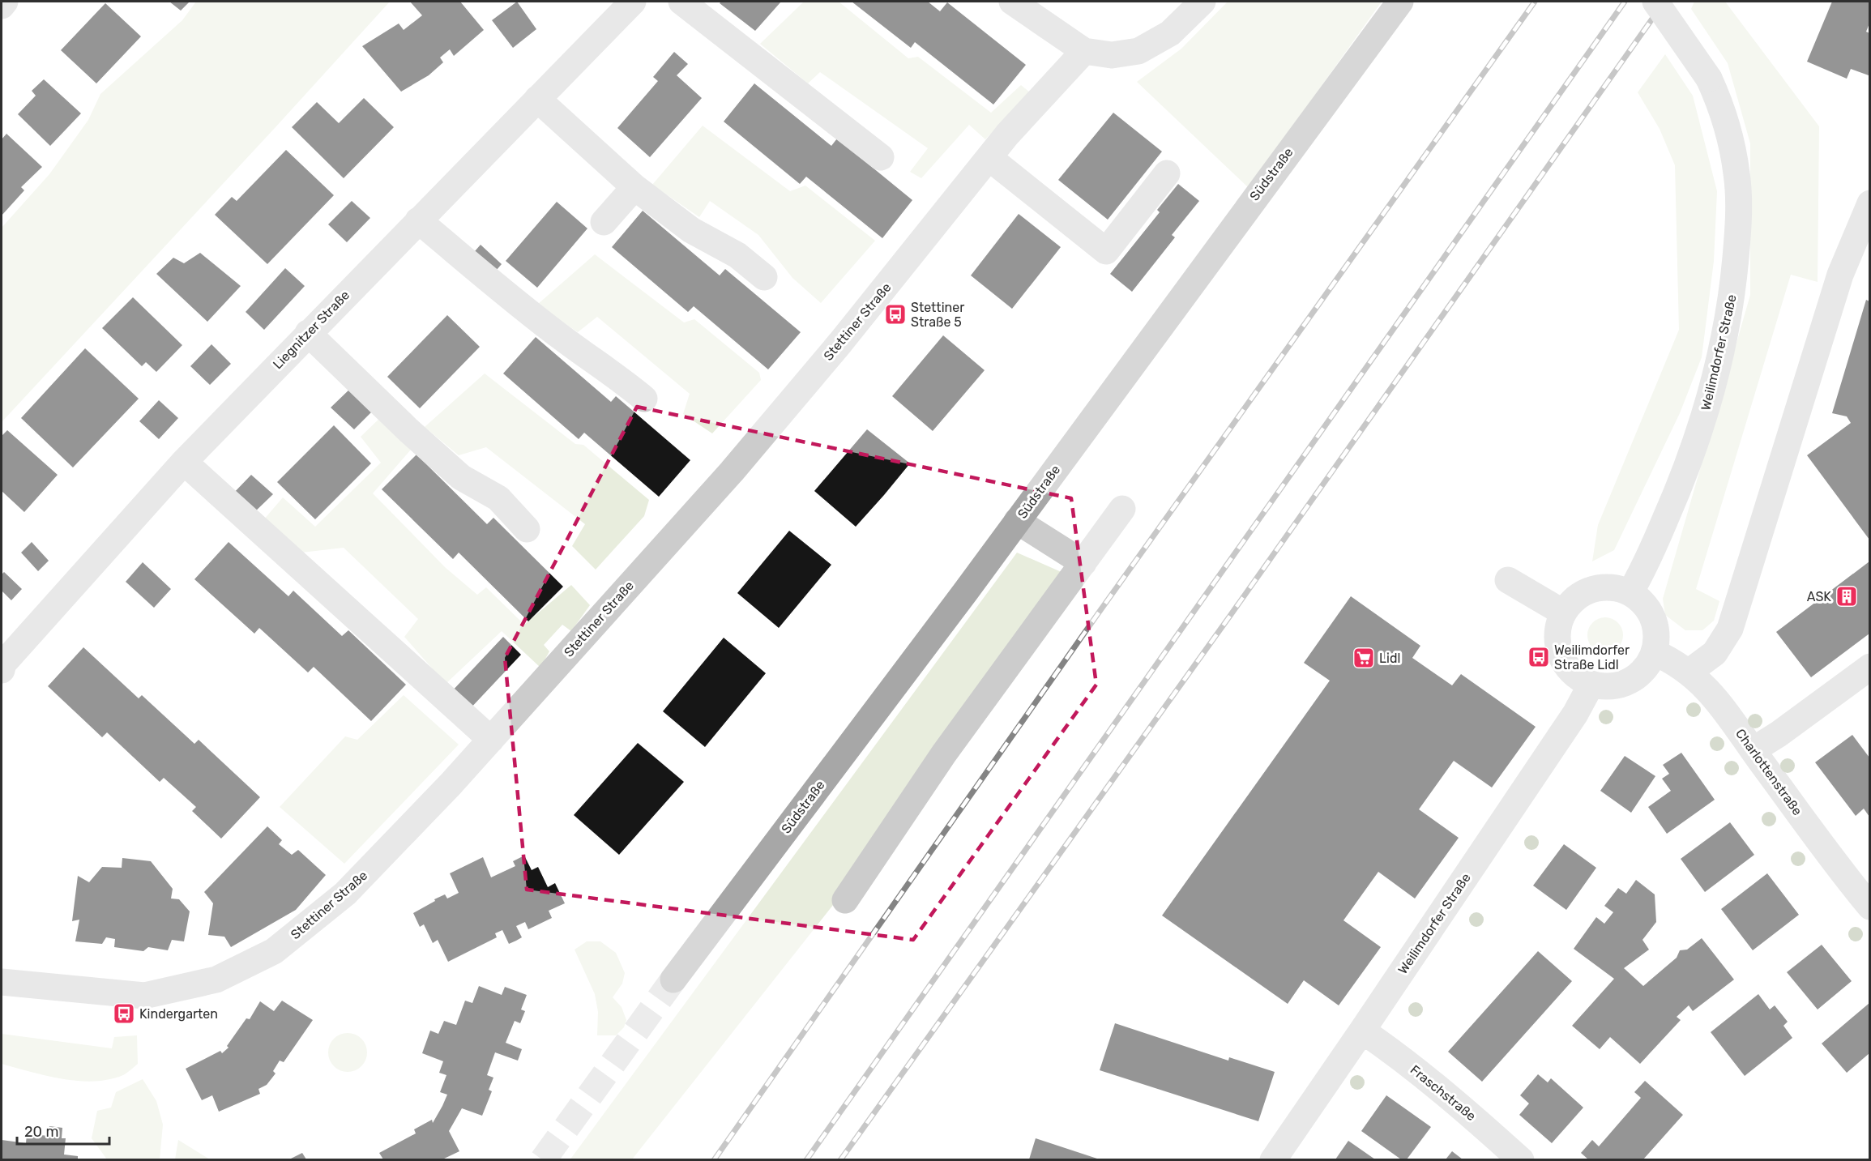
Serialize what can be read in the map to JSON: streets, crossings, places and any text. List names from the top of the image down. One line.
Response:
{"streets":{"main road":["Südstraße"],"street":["Stettiner Straße","Liegnitzer Straße","Weilimdorfer Straße","Charlottenstraße","Fraschstraße"]},"crossings":[["Weilimdorfer Straße","Charlottenstraße"],["Weilimdorfer Straße","Fraschstraße"]],"places":{"bus stop":["Stettiner Straße 5","Weilimdorfer Straße Lidl","Kindergarten"],"building":["ASK"],"supermarket":["Lidl"]},"scale_bar":"20 m"}
